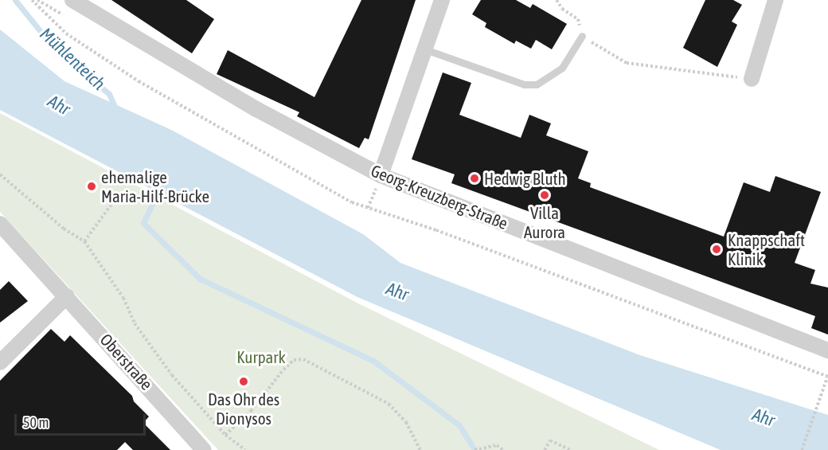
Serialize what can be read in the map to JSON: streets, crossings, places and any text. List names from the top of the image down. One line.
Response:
{"streets":{"street":["Georg-Kreuzberg-Straße","Oberstraße"]},"water":["Mühlenteich","Ahr"],"parks":["Kurpark"],"places":["Hedwig Bluth","ehemalige Maria-Hilf-Brücke","Villa Aurora","Knappschaft Klinik","Das Ohr des Dionysos"],"scale_bar":"50 m"}
